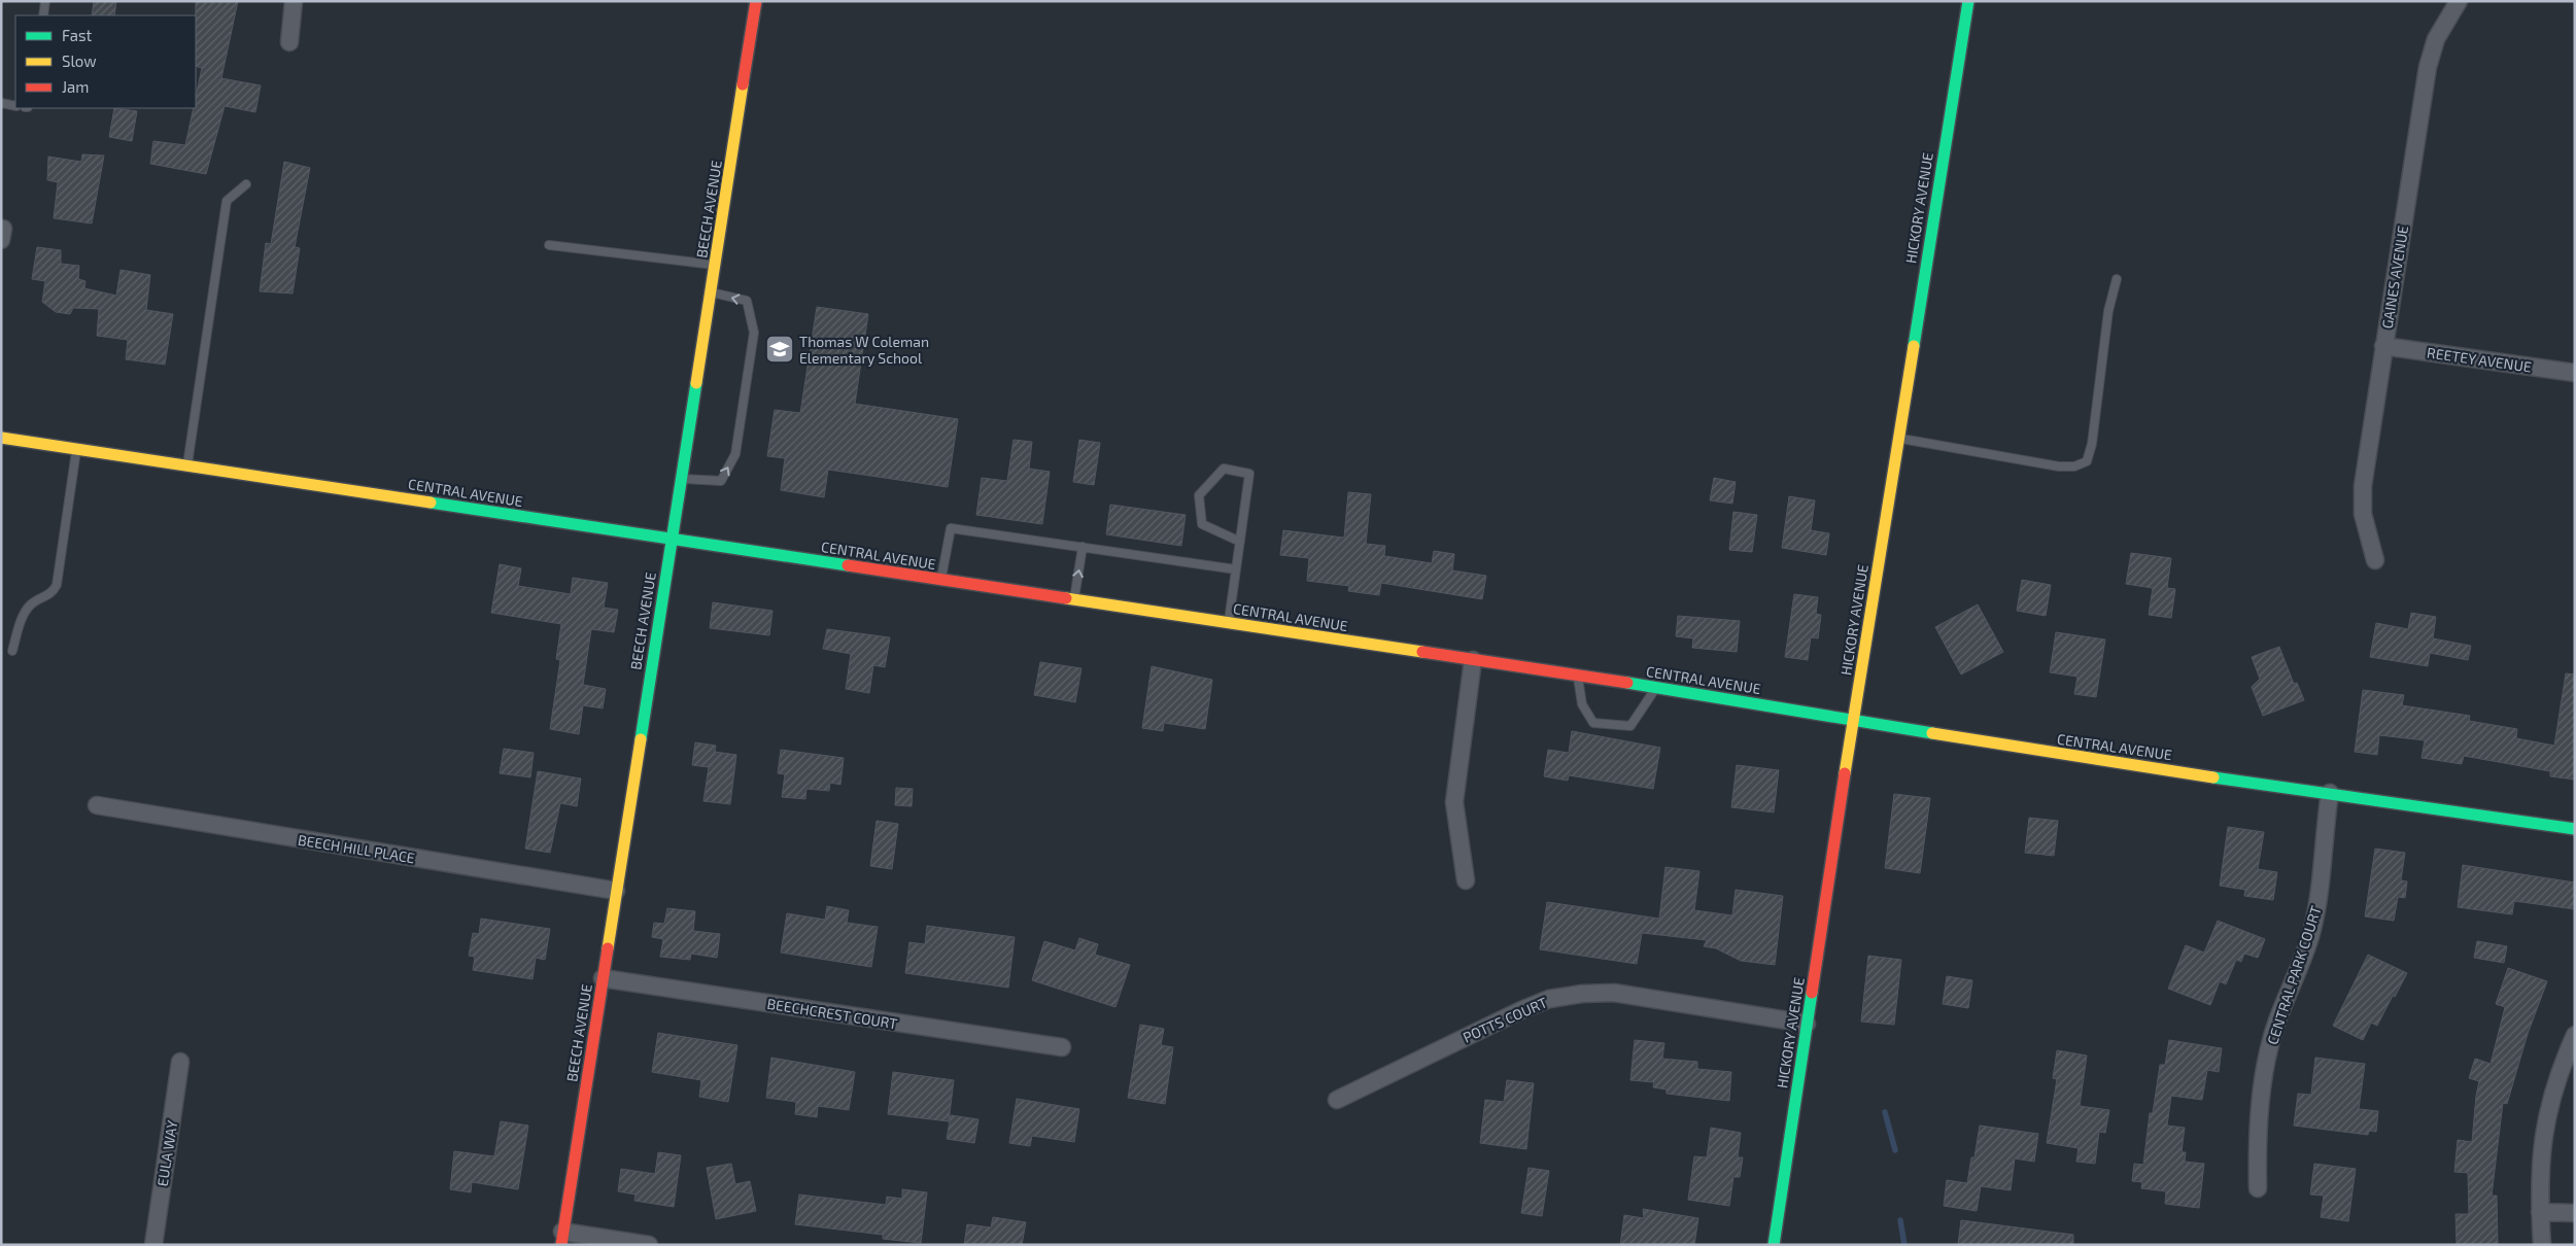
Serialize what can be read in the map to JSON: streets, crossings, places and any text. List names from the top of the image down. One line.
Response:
{"streets":{"street":["HICKORY AVENUE","BEECH AVENUE","GAINES AVENUE","REETEY AVENUE","CENTRAL AVENUE","BEECH HILL PLACE","CENTRAL PARK COURT","BEECHCREST COURT","POTTS COURT","EULA WAY"]},"crossings":[["HICKORY AVENUE","CENTRAL AVENUE"],["HICKORY AVENUE","POTTS COURT"],["BEECH AVENUE","CENTRAL AVENUE"],["BEECH AVENUE","BEECH HILL PLACE"],["BEECH AVENUE","BEECHCREST COURT"],["GAINES AVENUE","REETEY AVENUE"],["CENTRAL AVENUE","CENTRAL PARK COURT"]],"places":{"school or university":["Thomas W Coleman Elementary School"]},"legend":["Fast","Slow","Jam"]}
